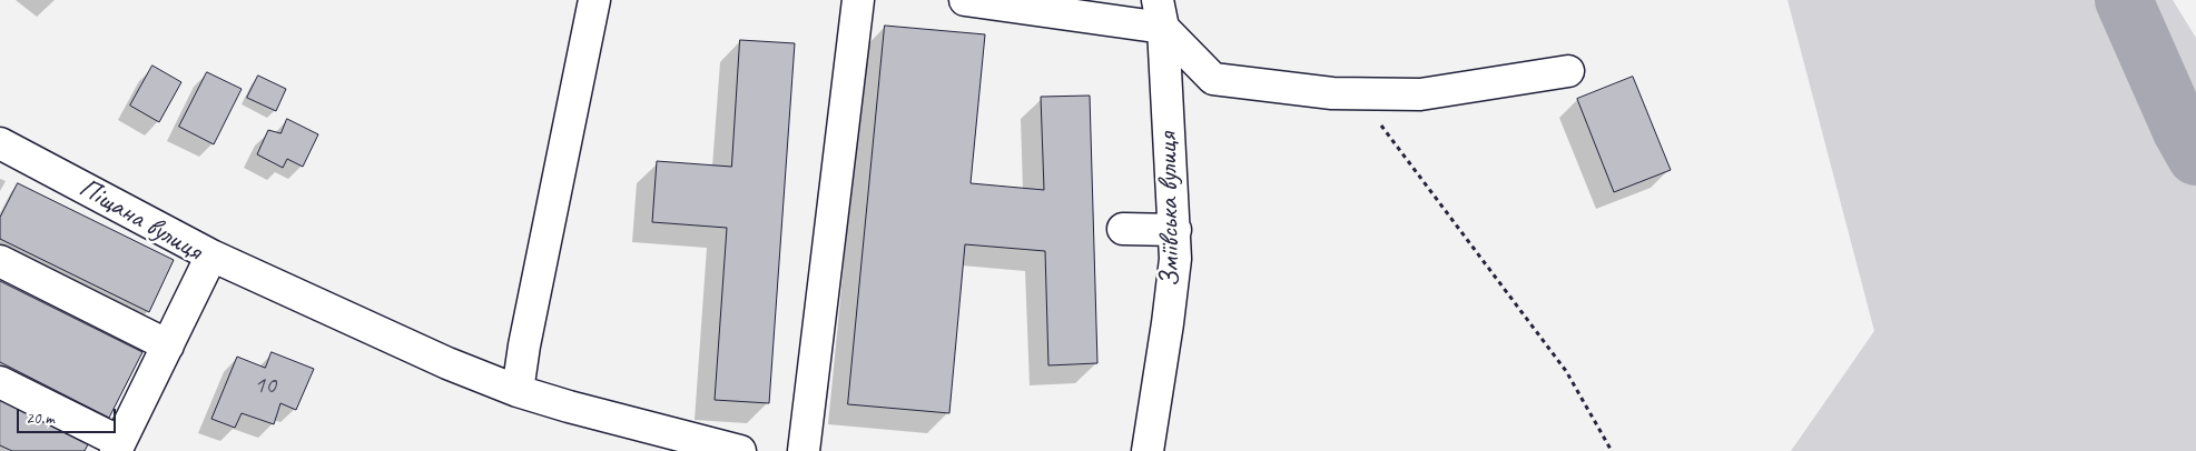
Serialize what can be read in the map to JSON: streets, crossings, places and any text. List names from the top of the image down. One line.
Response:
{"streets":{"street":["Зміївська вулиця","Піщана вулиця"]},"house_numbers":["10"],"scale_bar":"20 m"}
